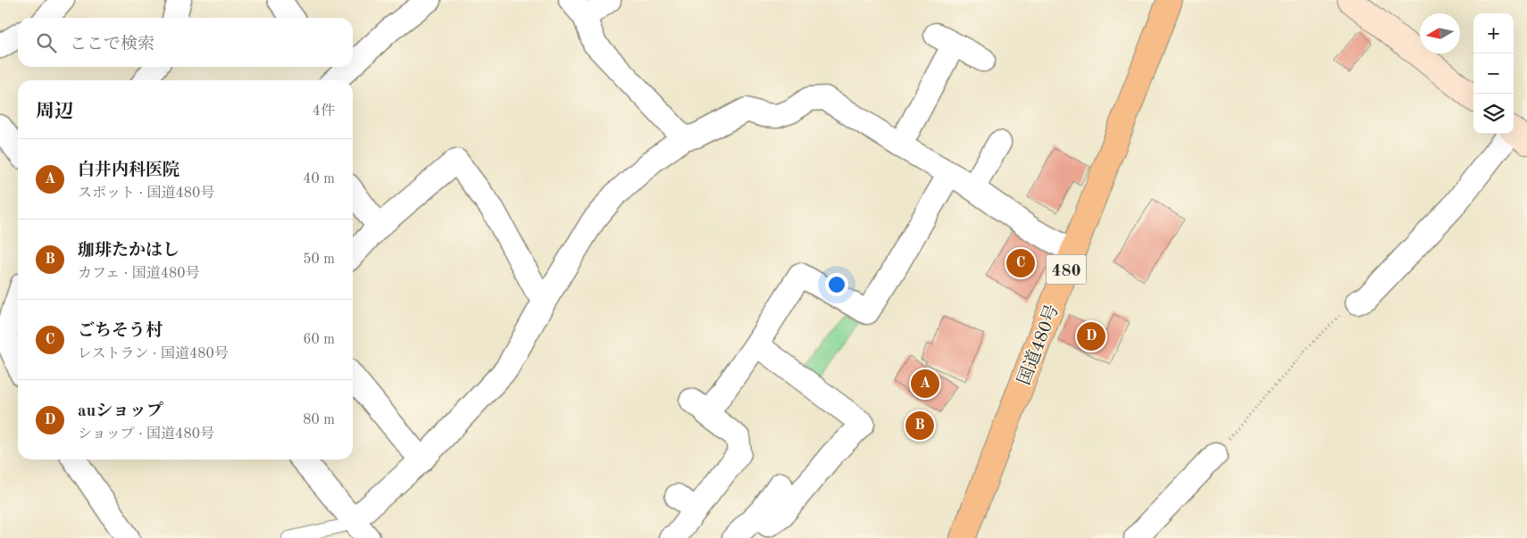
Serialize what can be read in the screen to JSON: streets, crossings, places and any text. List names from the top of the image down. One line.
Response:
{"streets":{"highway":["480","国道480号"]},"north":"left","page":{"map_buttons":["+","−"],"search":"ここで検索","heading":["周辺","4件"],"list":[{"mark":"A","name":"白井内科医院","note":"スポット · 国道480号","value":"40 m"},{"mark":"B","name":"珈琲たかはし","note":"カフェ · 国道480号","value":"50 m"},{"mark":"C","name":"ごちそう村","note":"レストラン · 国道480号","value":"60 m"},{"mark":"D","name":"auショップ","note":"ショップ · 国道480号","value":"80 m"}],"pins":["C","D","A","B"]}}
